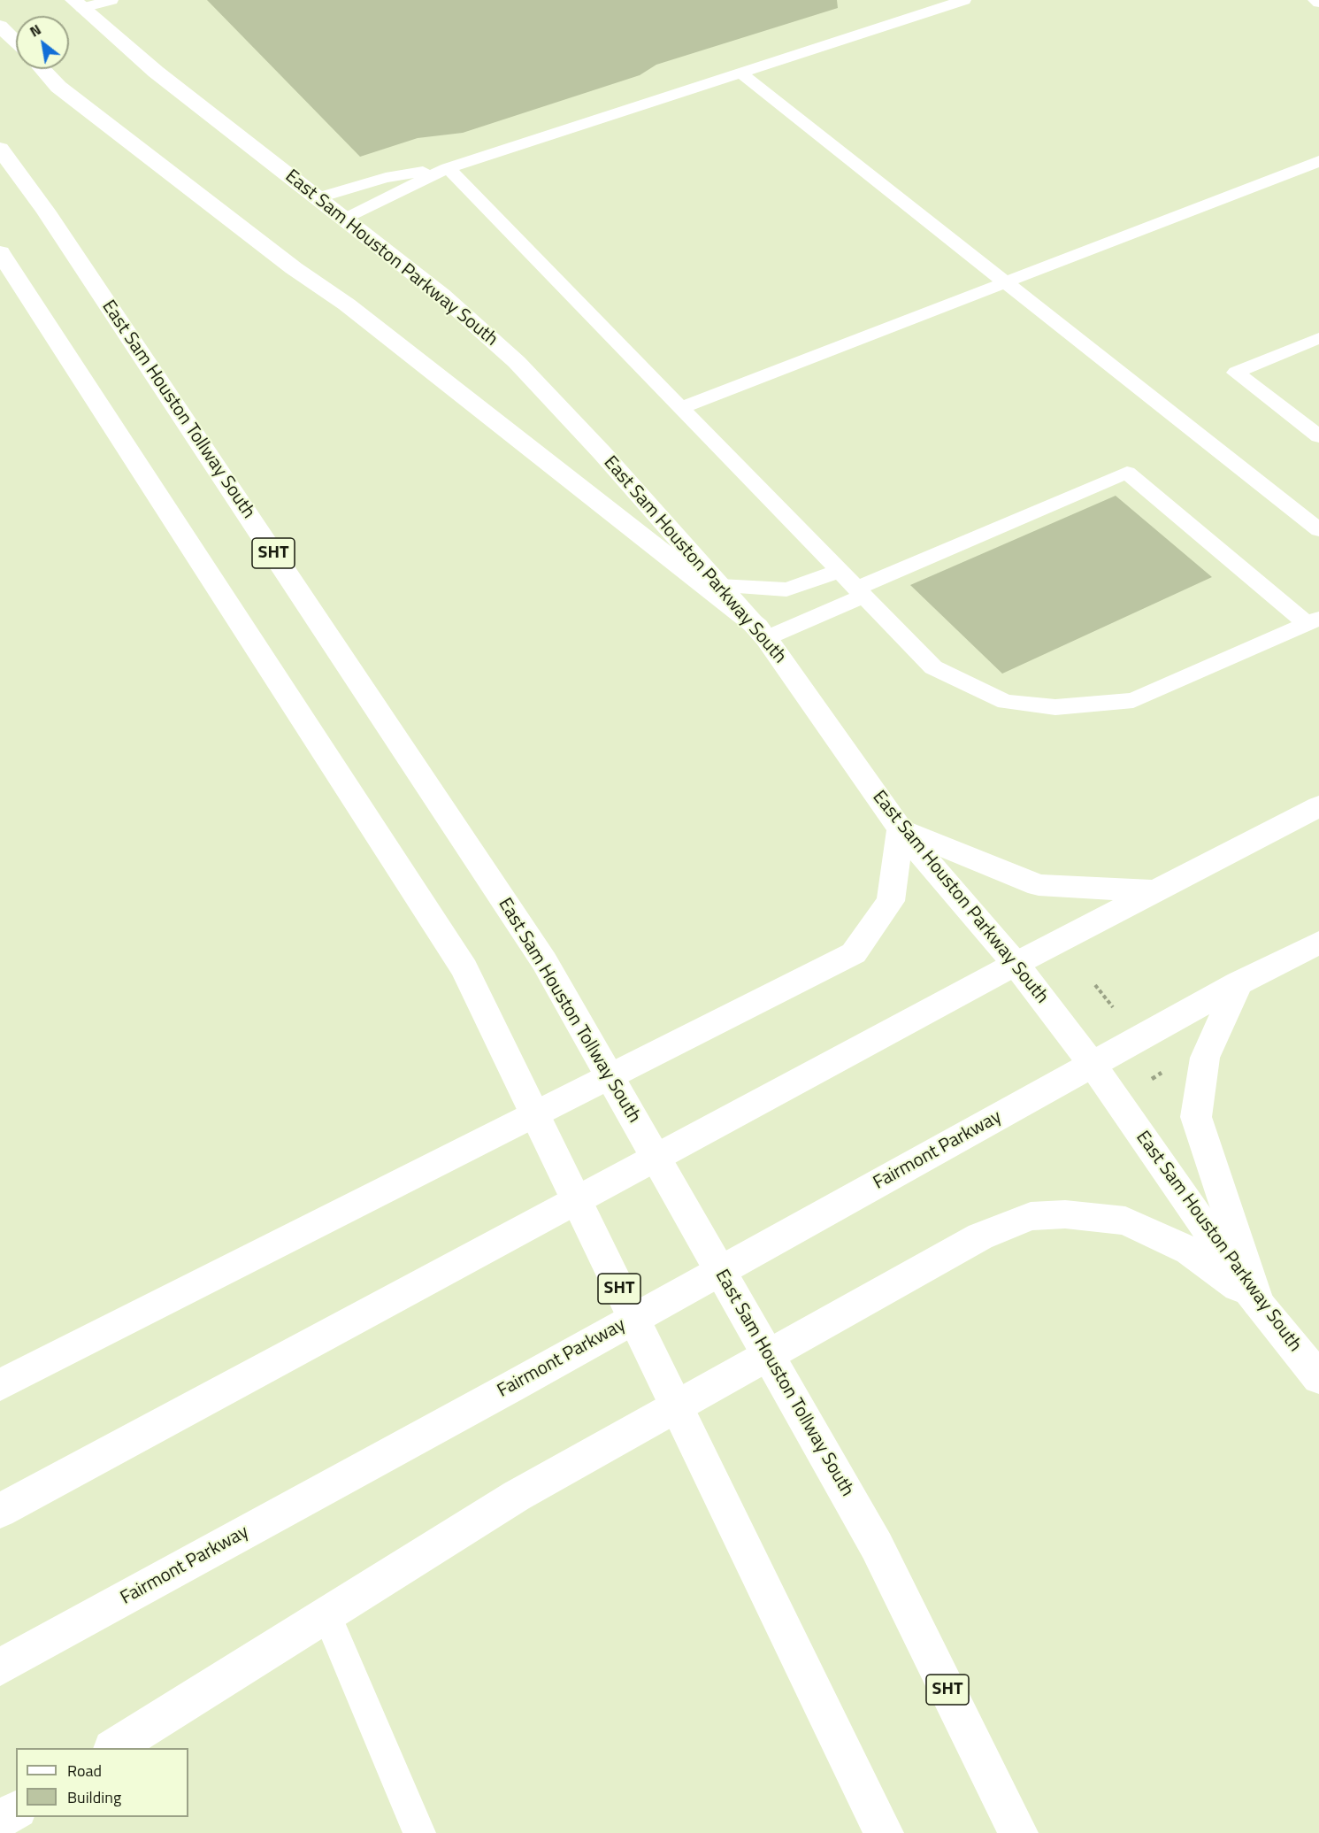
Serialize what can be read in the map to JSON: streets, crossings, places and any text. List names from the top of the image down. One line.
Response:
{"streets":{"main road":["East Sam Houston Parkway South","East Sam Houston Tollway South","SHT","Fairmont Parkway"]},"crossings":[["East Sam Houston Parkway South","Fairmont Parkway"]],"legend":["Road","Building"],"north":"top left"}
